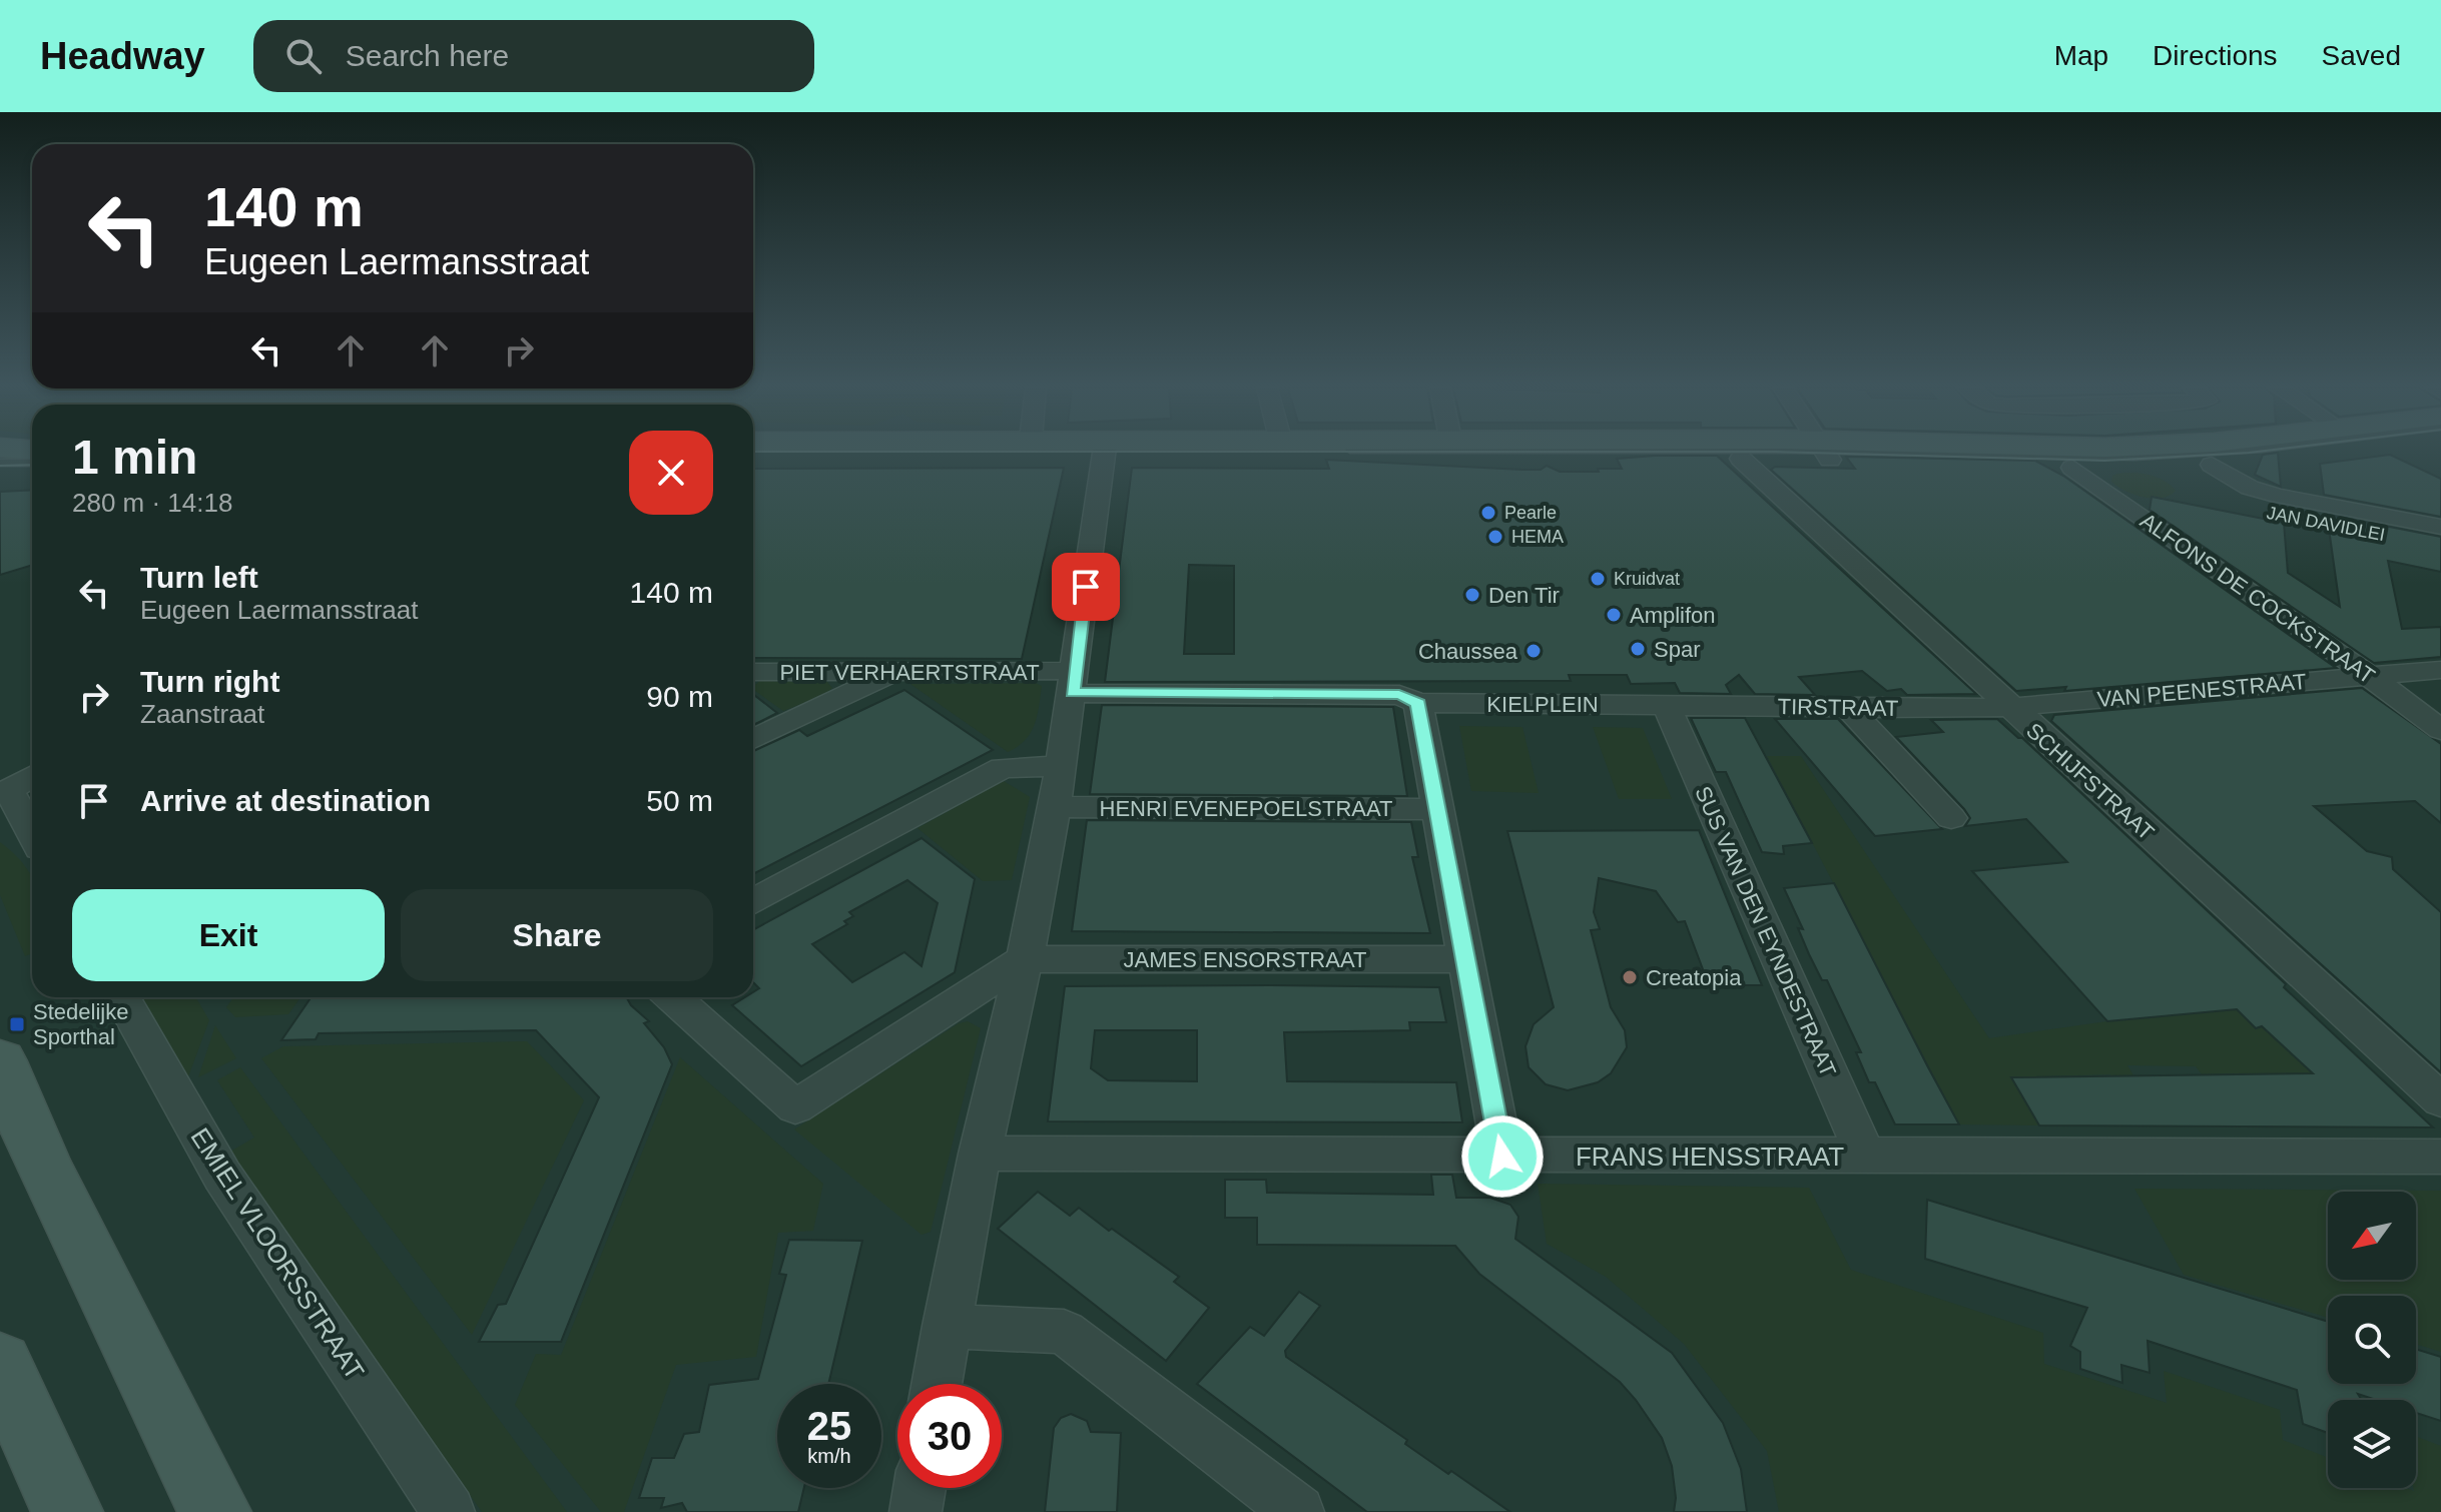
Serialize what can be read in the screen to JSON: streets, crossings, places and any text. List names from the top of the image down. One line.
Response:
{"streets":{"street":["JAN DAVIDLEI","ALFONS DE COCKSTRAAT","PIET VERHAERTSTRAAT","VAN PEENESTRAAT","KIELPLEIN","TIRSTRAAT","SCHIJFSTRAAT","HENRI EVENEPOELSTRAAT","SUS VAN DEN EYNDESTRAAT","JAMES ENSORSTRAAT","FRANS HENSSTRAAT","EMIEL VLOORSSTRAAT"]},"crossings":[["ALFONS DE COCKSTRAAT","VAN PEENESTRAAT"],["PIET VERHAERTSTRAAT","KIELPLEIN"],["VAN PEENESTRAAT","TIRSTRAAT"],["VAN PEENESTRAAT","SCHIJFSTRAAT"],["KIELPLEIN","TIRSTRAAT"],["KIELPLEIN","SUS VAN DEN EYNDESTRAAT"],["TIRSTRAAT","SCHIJFSTRAAT"],["TIRSTRAAT","SUS VAN DEN EYNDESTRAAT"],["SUS VAN DEN EYNDESTRAAT","FRANS HENSSTRAAT"]],"places":{"other":["Pearle","HEMA","Kruidvat","Den Tir","Amplifon","Spar","Chaussea","Creatopia"],"transit":["Stedelijke Sporthal"]},"north":"bottom left","page":{"header":"Headway","search":"Search here","nav":["Map","Directions","Saved"],"turn":["140 m","Eugeen Laermansstraat"],"heading":["1 min","280 m · 14:18"],"list":[{"name":"Turn left","note":"Eugeen Laermansstraat","value":"140 m"},{"name":"Turn right","note":"Zaanstraat","value":"90 m"},{"name":"Arrive at destination","value":"50 m"}],"buttons":["Exit","Share"],"speed":"25 km/h","limit":"30"}}
